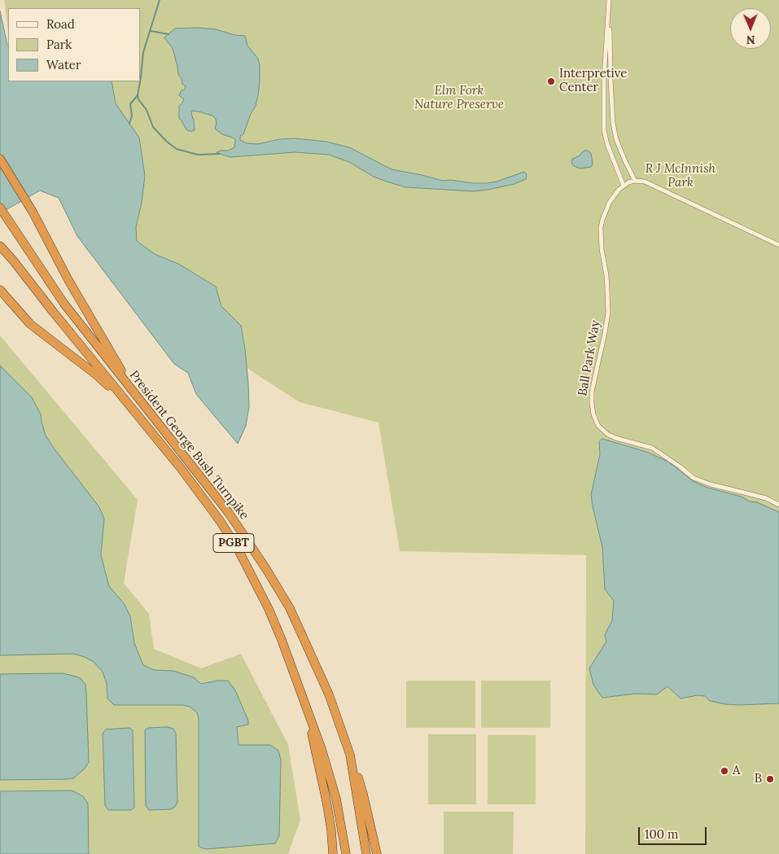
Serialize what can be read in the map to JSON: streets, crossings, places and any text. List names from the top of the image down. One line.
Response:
{"streets":{"highway":["President George Bush Turnpike","PGBT"],"street":["Ball Park Way"]},"parks":["Elm Fork Nature Preserve","R J McInnish Park"],"places":["Interpretive Center","A","B"],"legend":["Road","Park","Water"],"scale_bar":"100 m","north":"bottom"}
